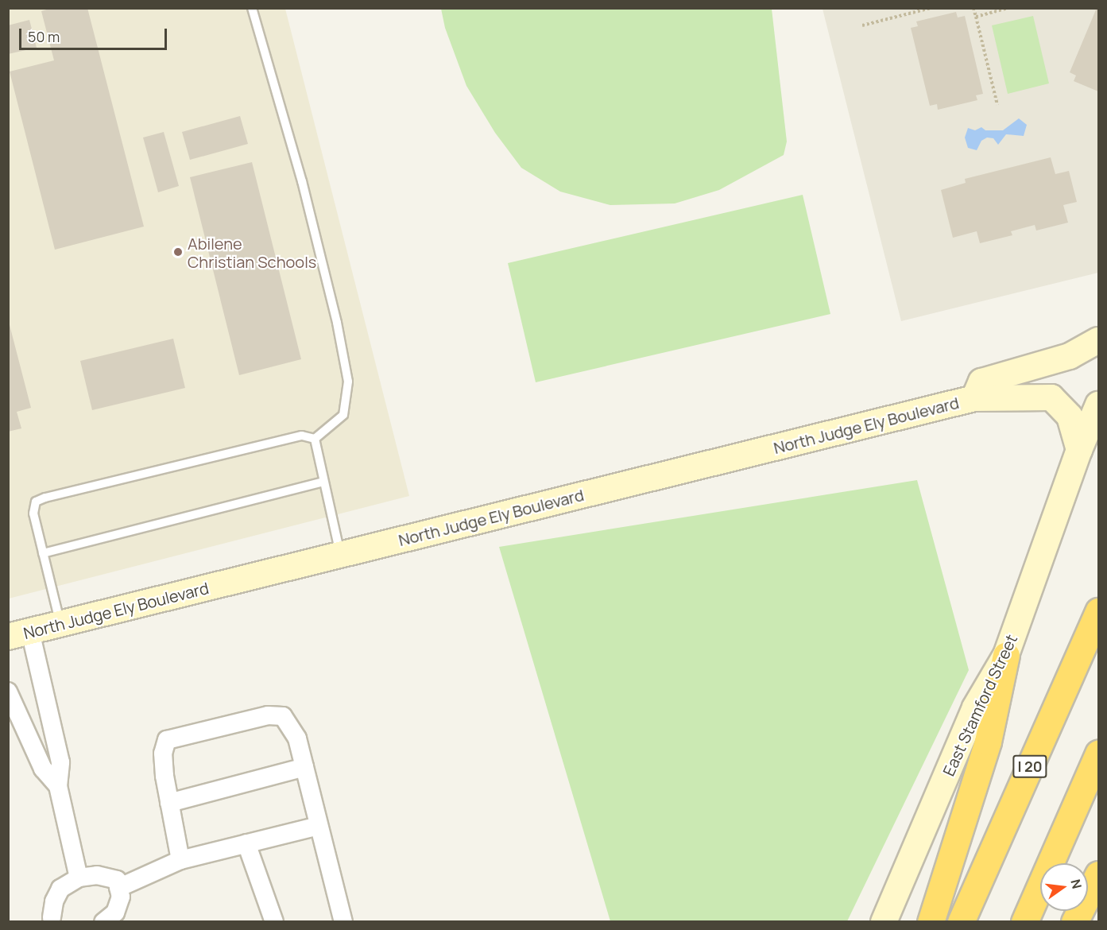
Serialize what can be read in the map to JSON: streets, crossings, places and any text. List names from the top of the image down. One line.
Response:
{"streets":{"highway":["I 20"],"street":["North Judge Ely Boulevard","East Stamford Street"]},"crossings":[["North Judge Ely Boulevard","East Stamford Street"]],"places":["Abilene Christian Schools"],"scale_bar":"50 m","north":"right"}
